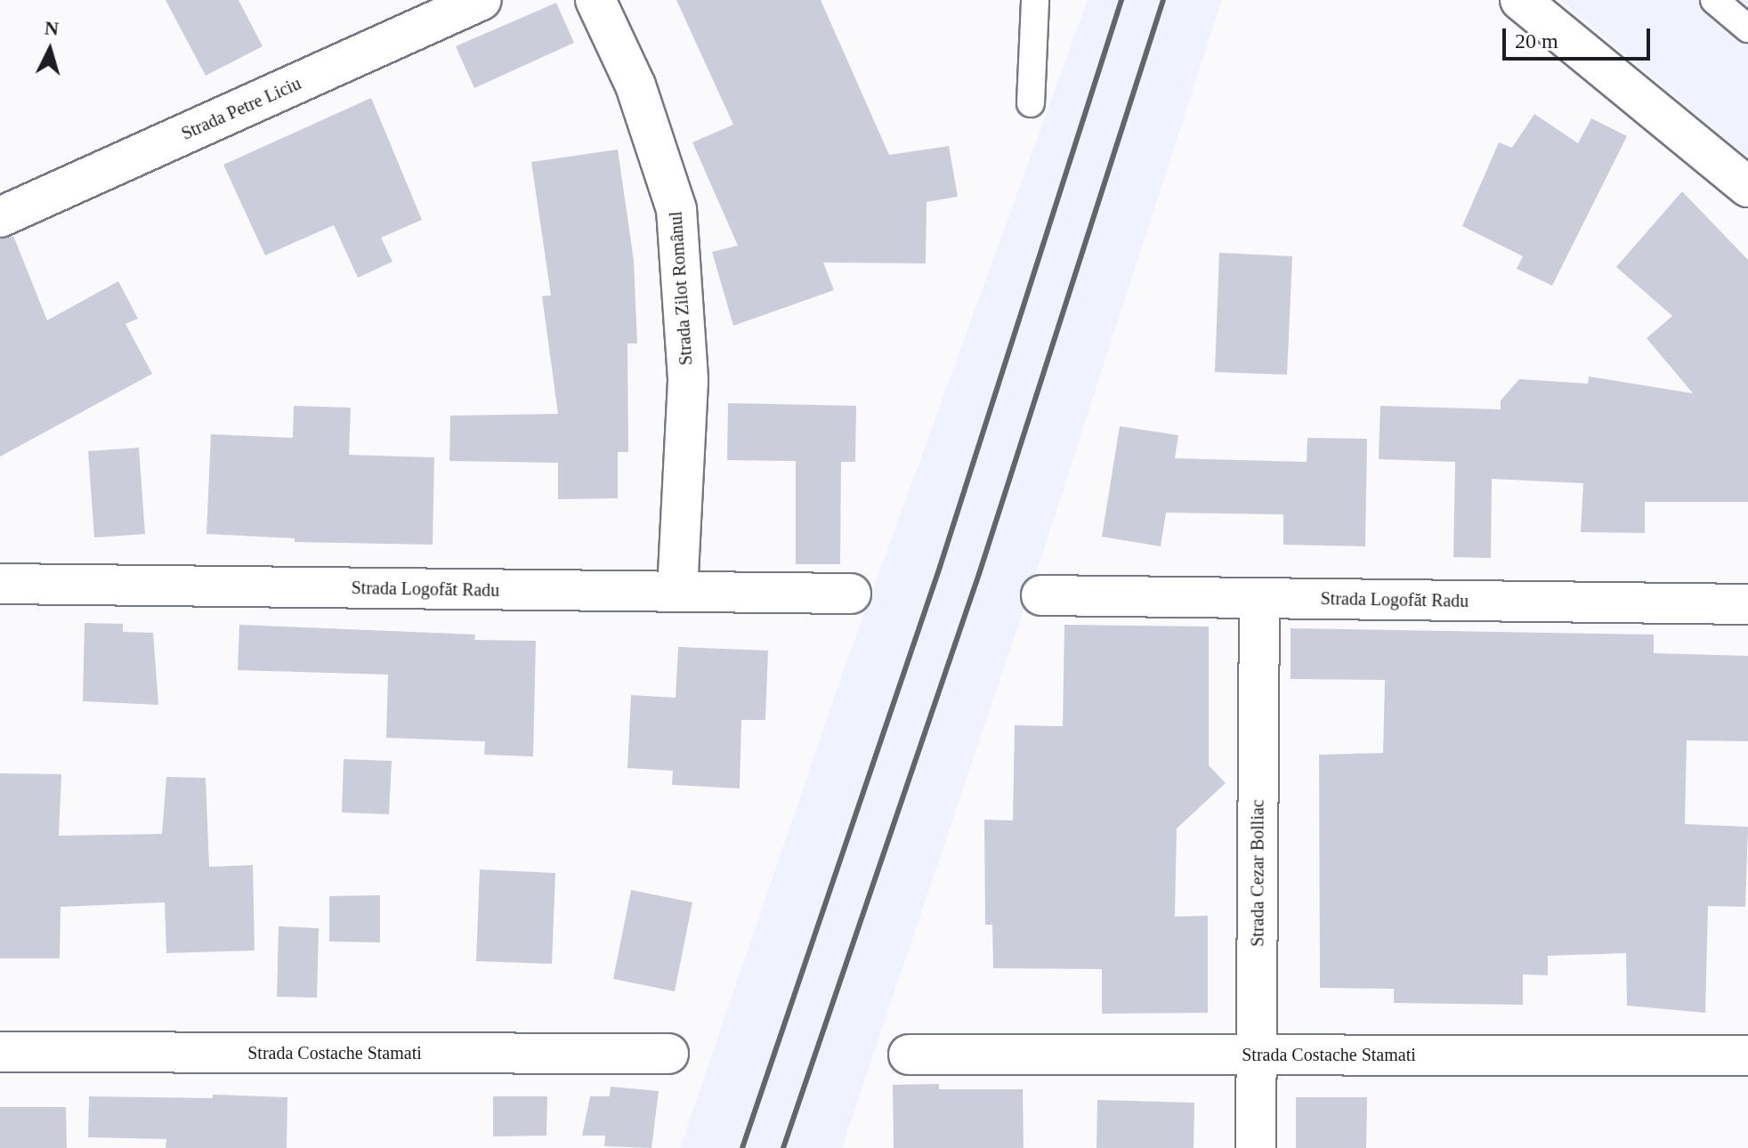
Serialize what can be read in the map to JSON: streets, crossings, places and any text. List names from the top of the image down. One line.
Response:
{"streets":{"street":["Strada Petre Liciu","Strada Zilot Românul","Strada Logofăt Radu","Strada Cezar Bolliac","Strada Costache Stamati"]},"crossings":[["Strada Zilot Românul","Strada Logofăt Radu"],["Strada Logofăt Radu","Strada Cezar Bolliac"],["Strada Cezar Bolliac","Strada Costache Stamati"]],"scale_bar":"20 m","north":"top"}
